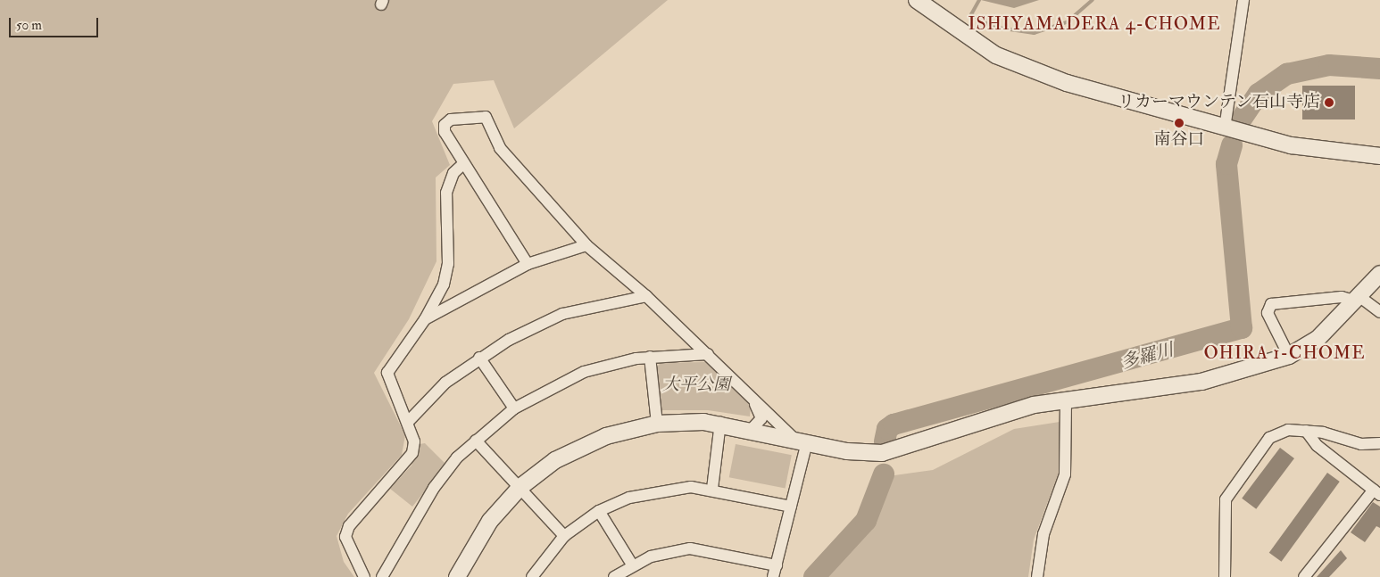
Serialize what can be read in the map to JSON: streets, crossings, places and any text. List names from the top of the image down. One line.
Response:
{"districts":["ISHIYAMADERA 4-CHOME","OHIRA 1-CHOME"],"water":["多羅川"],"parks":["大平公園"],"places":["リカーマウンテン石山寺店","南谷口"],"scale_bar":"50 m"}
